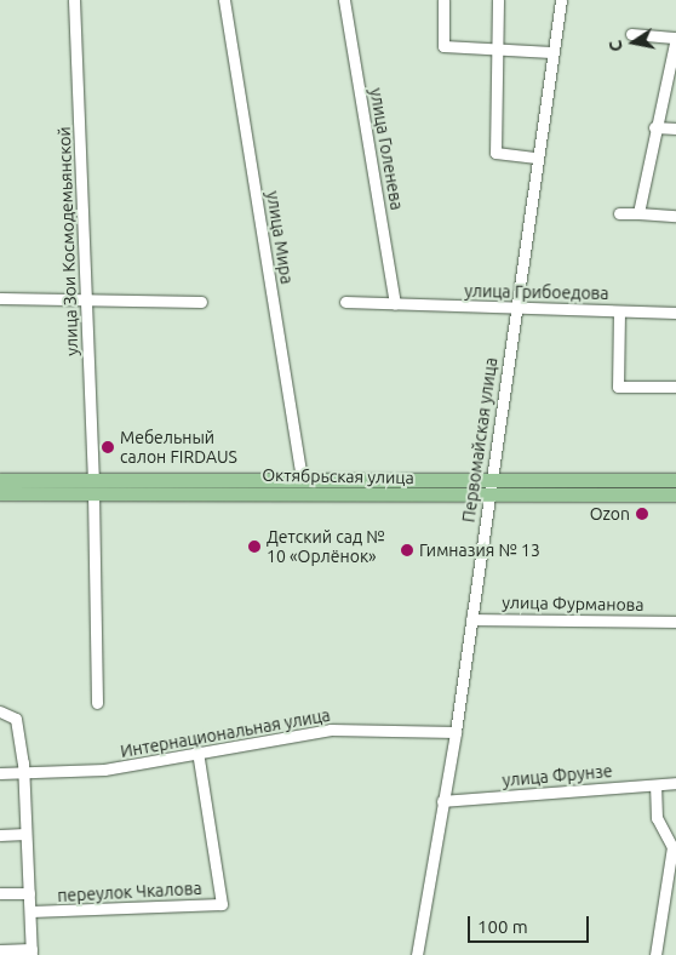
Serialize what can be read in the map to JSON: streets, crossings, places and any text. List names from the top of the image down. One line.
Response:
{"streets":{"main road":["Октябрьская улица"],"street":["улица Голенева","улица Мира","улица Зои Космодемьянской","улица Грибоедова","Первомайская улица","улица Фурманова","Интернациональная улица","улица Фрунзе","переулок Чкалова"]},"crossings":[["улица Голенева","улица Грибоедова"],["улица Мира","Октябрьская улица"],["улица Зои Космодемьянской","Октябрьская улица"],["улица Грибоедова","Первомайская улица"],["Первомайская улица","Октябрьская улица"],["Первомайская улица","улица Фурманова"],["Первомайская улица","Интернациональная улица"],["Первомайская улица","улица Фрунзе"],["Интернациональная улица","переулок Чкалова"]],"places":["Мебельный салон FIRDAUS","Ozon","Детский сад № 10 «Орлёнок»","Гимназия № 13"],"scale_bar":"100 m","north":"left"}
